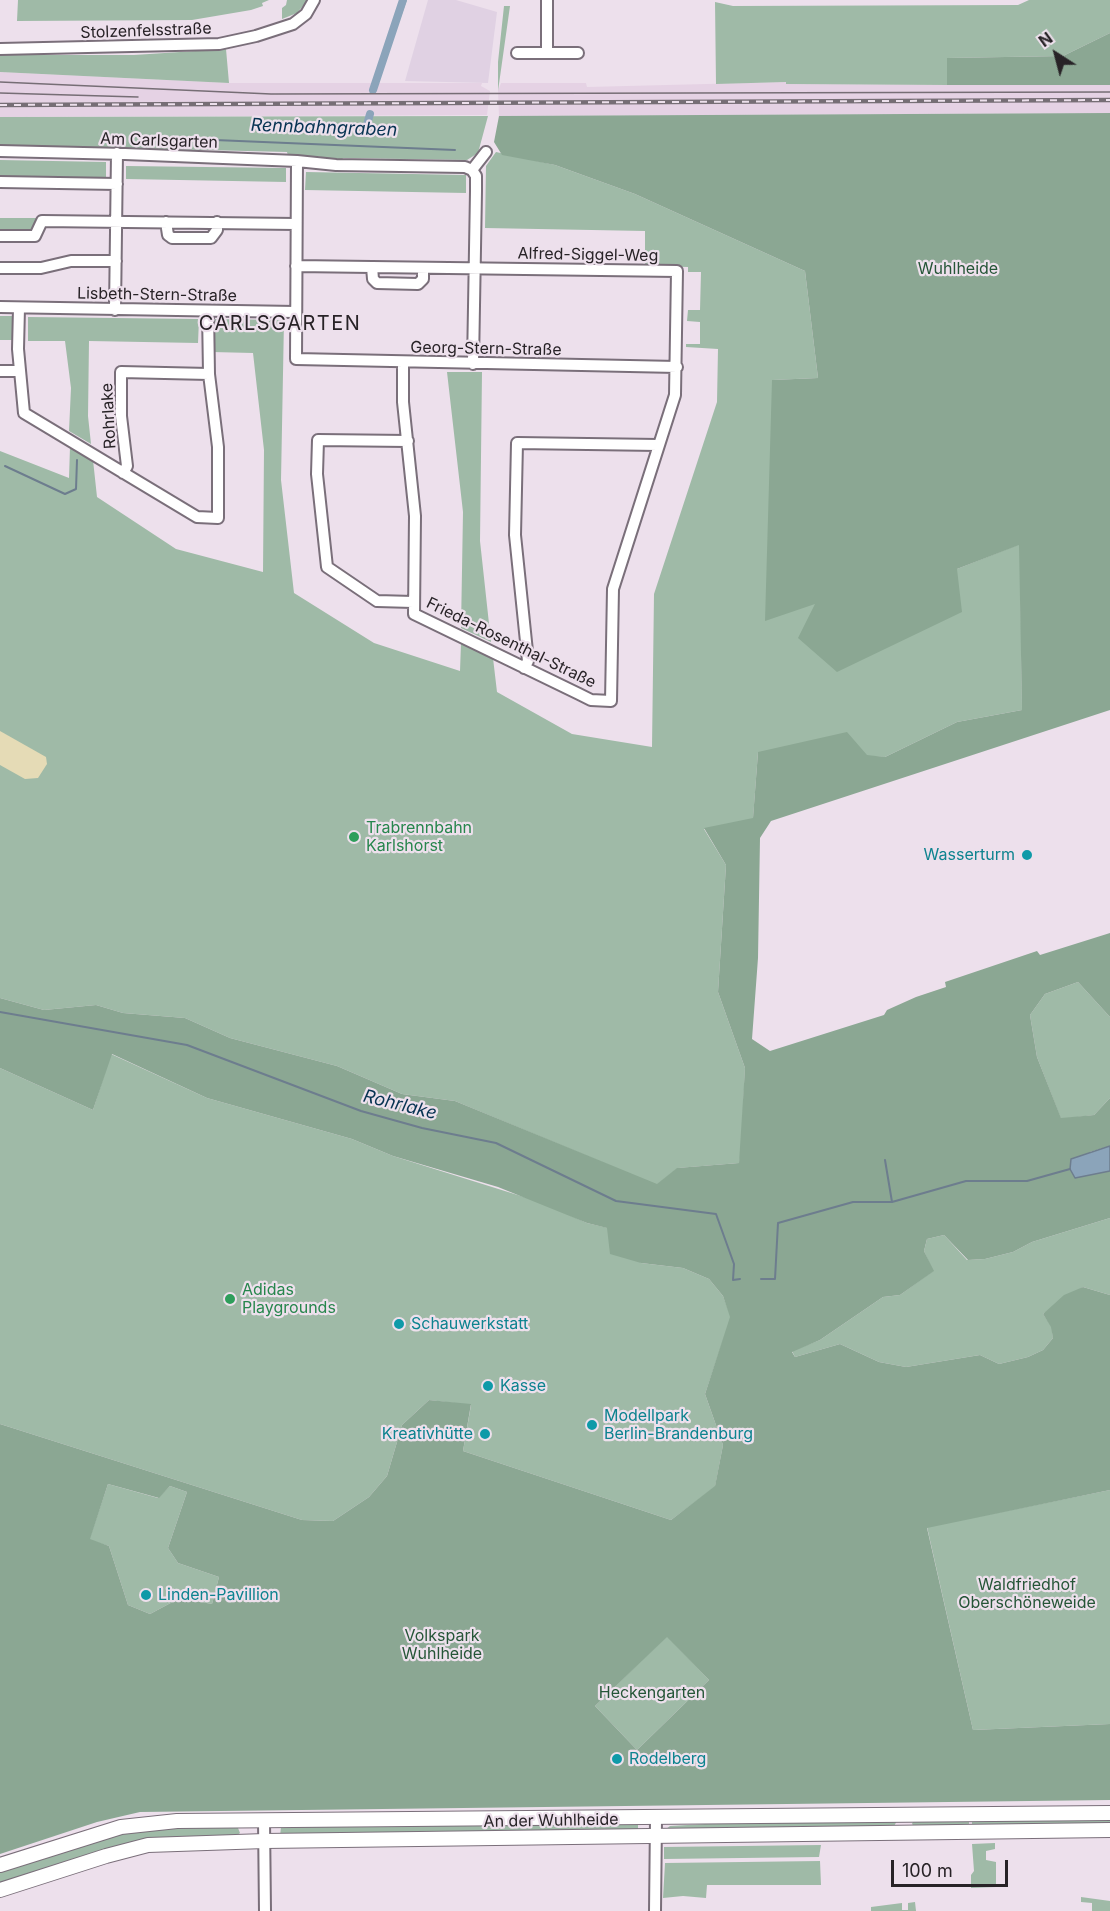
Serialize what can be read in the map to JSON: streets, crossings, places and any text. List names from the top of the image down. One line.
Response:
{"streets":{"main road":["An der Wuhlheide"],"street":["Stolzenfelsstraße","Am Carlsgarten","Alfred-Siggel-Weg","Lisbeth-Stern-Straße","Georg-Stern-Straße","Rohrlake","Frieda-Rosenthal-Straße"]},"crossings":[["Alfred-Siggel-Weg","Georg-Stern-Straße"],["Alfred-Siggel-Weg","Frieda-Rosenthal-Straße"],["Lisbeth-Stern-Straße","Georg-Stern-Straße"],["Georg-Stern-Straße","Frieda-Rosenthal-Straße"]],"districts":["CARLSGARTEN"],"water":["Rennbahngraben","Rohrlake"],"parks":["Wuhlheide","Waldfriedhof Oberschöneweide","Volkspark Wuhlheide","Heckengarten"],"places":["Trabrennbahn Karlshorst","Wasserturm","Adidas Playgrounds","Schauwerkstatt","Kasse","Modellpark Berlin-Brandenburg","Kreativhütte","Linden-Pavillion","Rodelberg"],"scale_bar":"100 m","north":"top left"}
